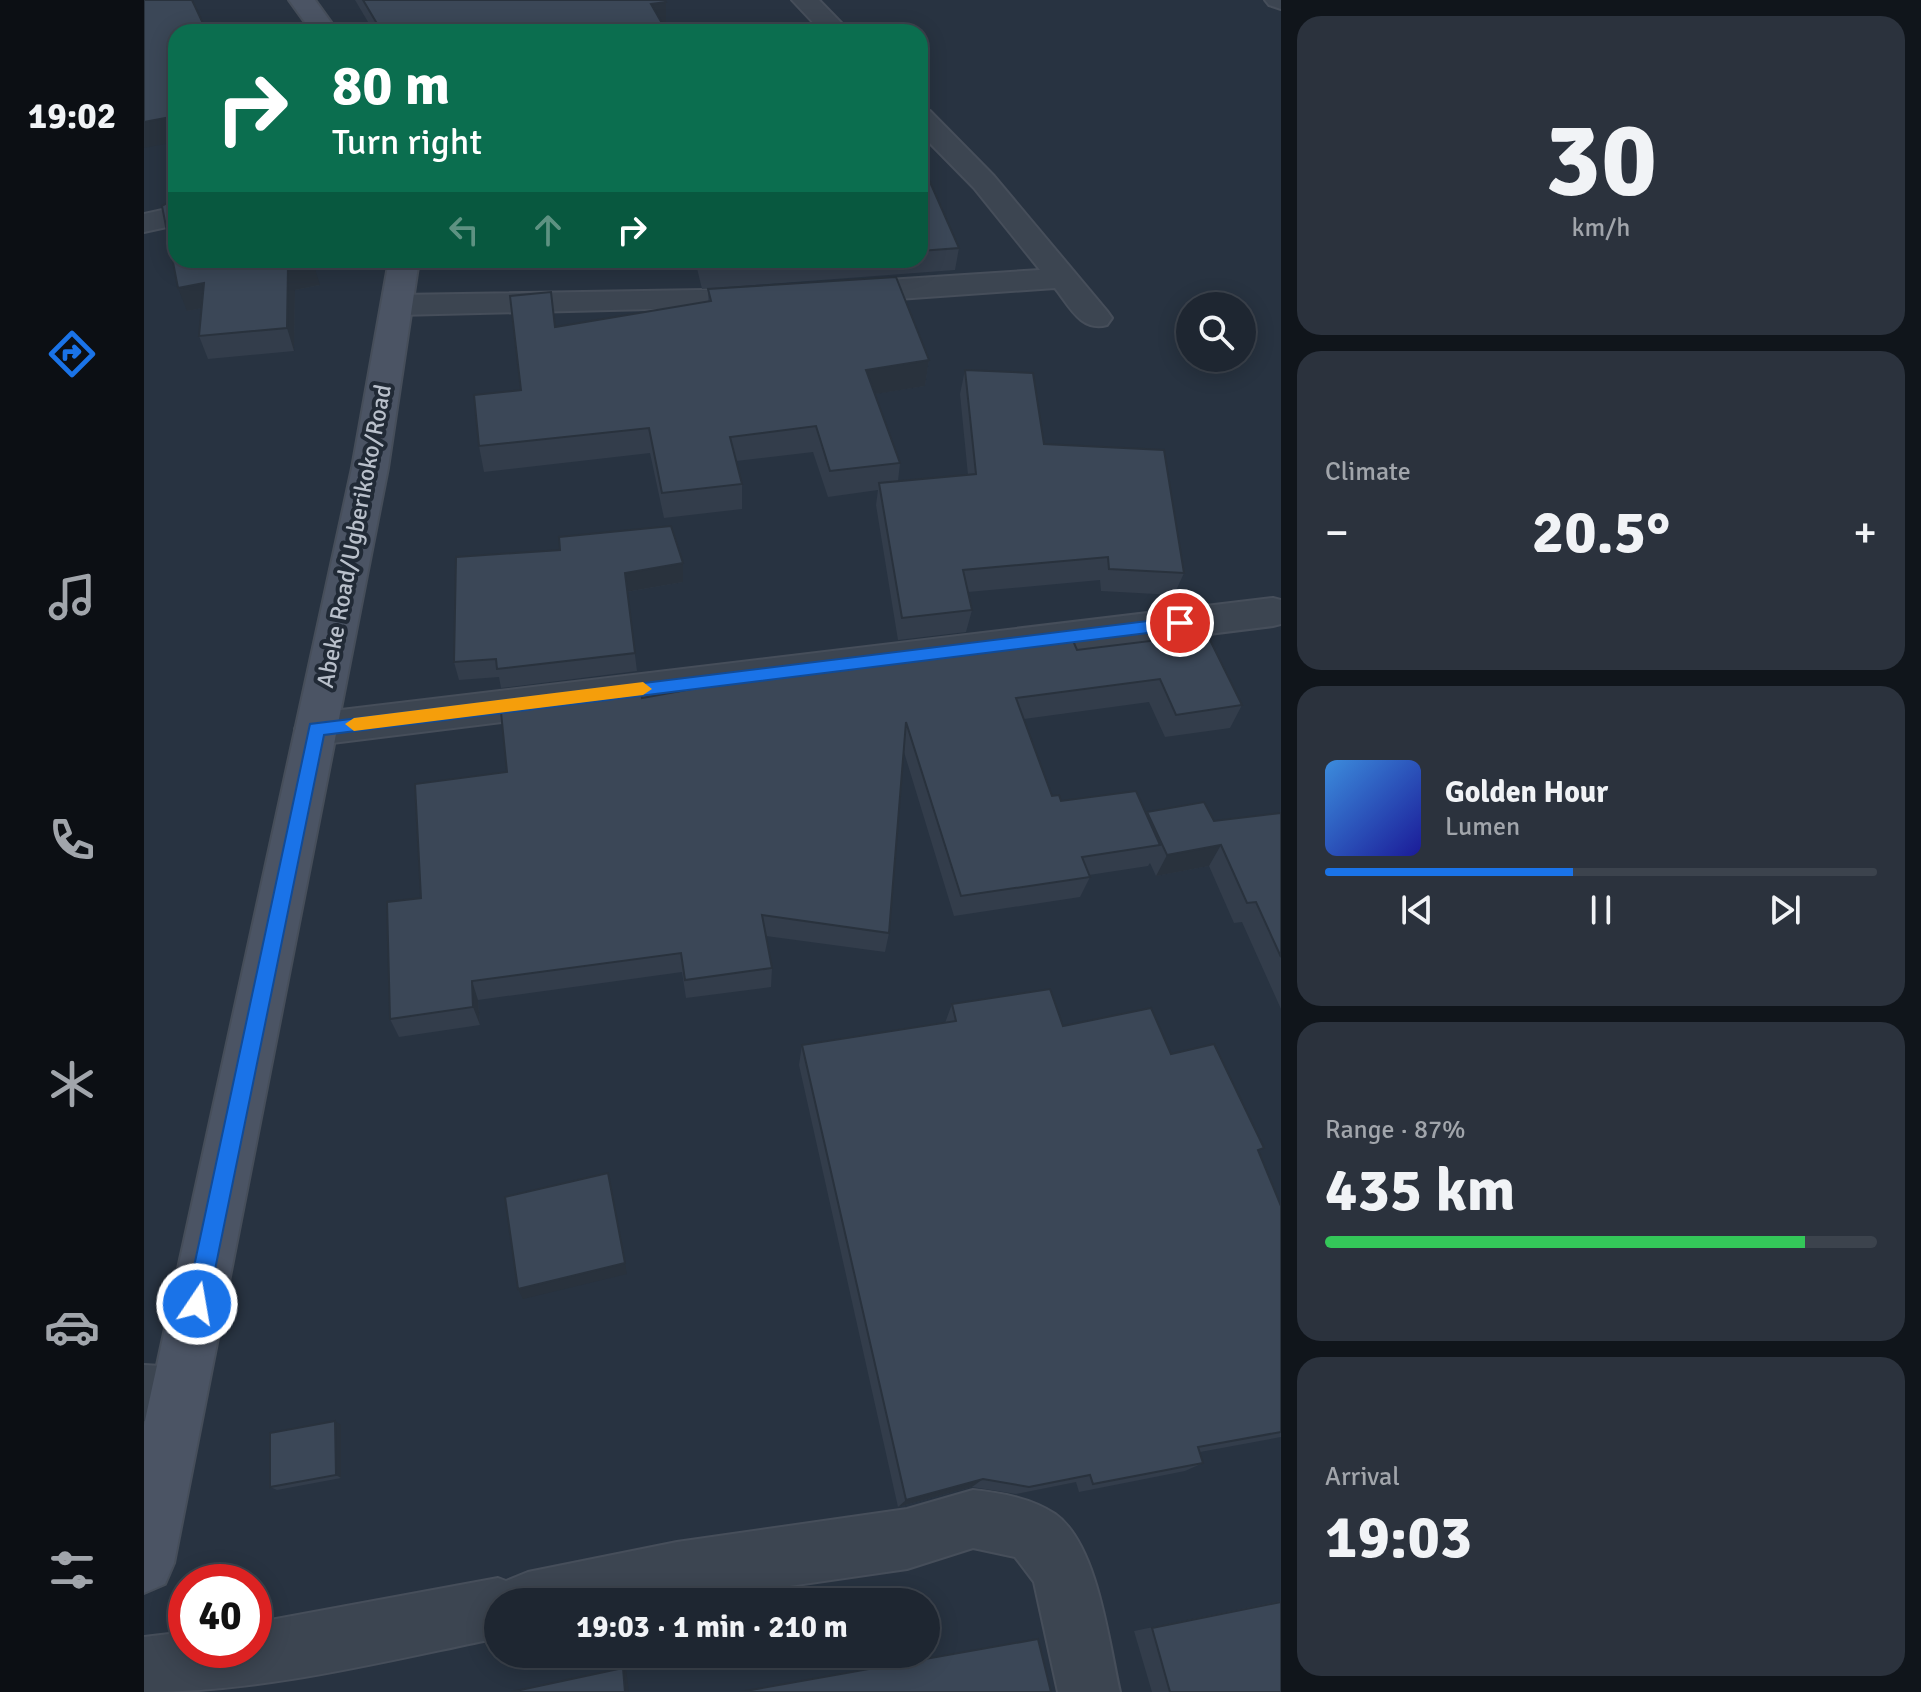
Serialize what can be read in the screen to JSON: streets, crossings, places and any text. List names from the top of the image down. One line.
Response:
{"streets":{"street":["Abeke Road/Ugberikoko/Road"]},"page":{"tabs":"19:02","tile":[["30","km/h"],"Climate",["Range · 87%","435 km"],["Arrival","19:03"]],"turn":["80 m","Turn right"],"heat":["−","20.5°","+"],"song":["Golden Hour","Lumen"],"limit":"40","trip":"19:03 · 1 min · 210 m"}}
